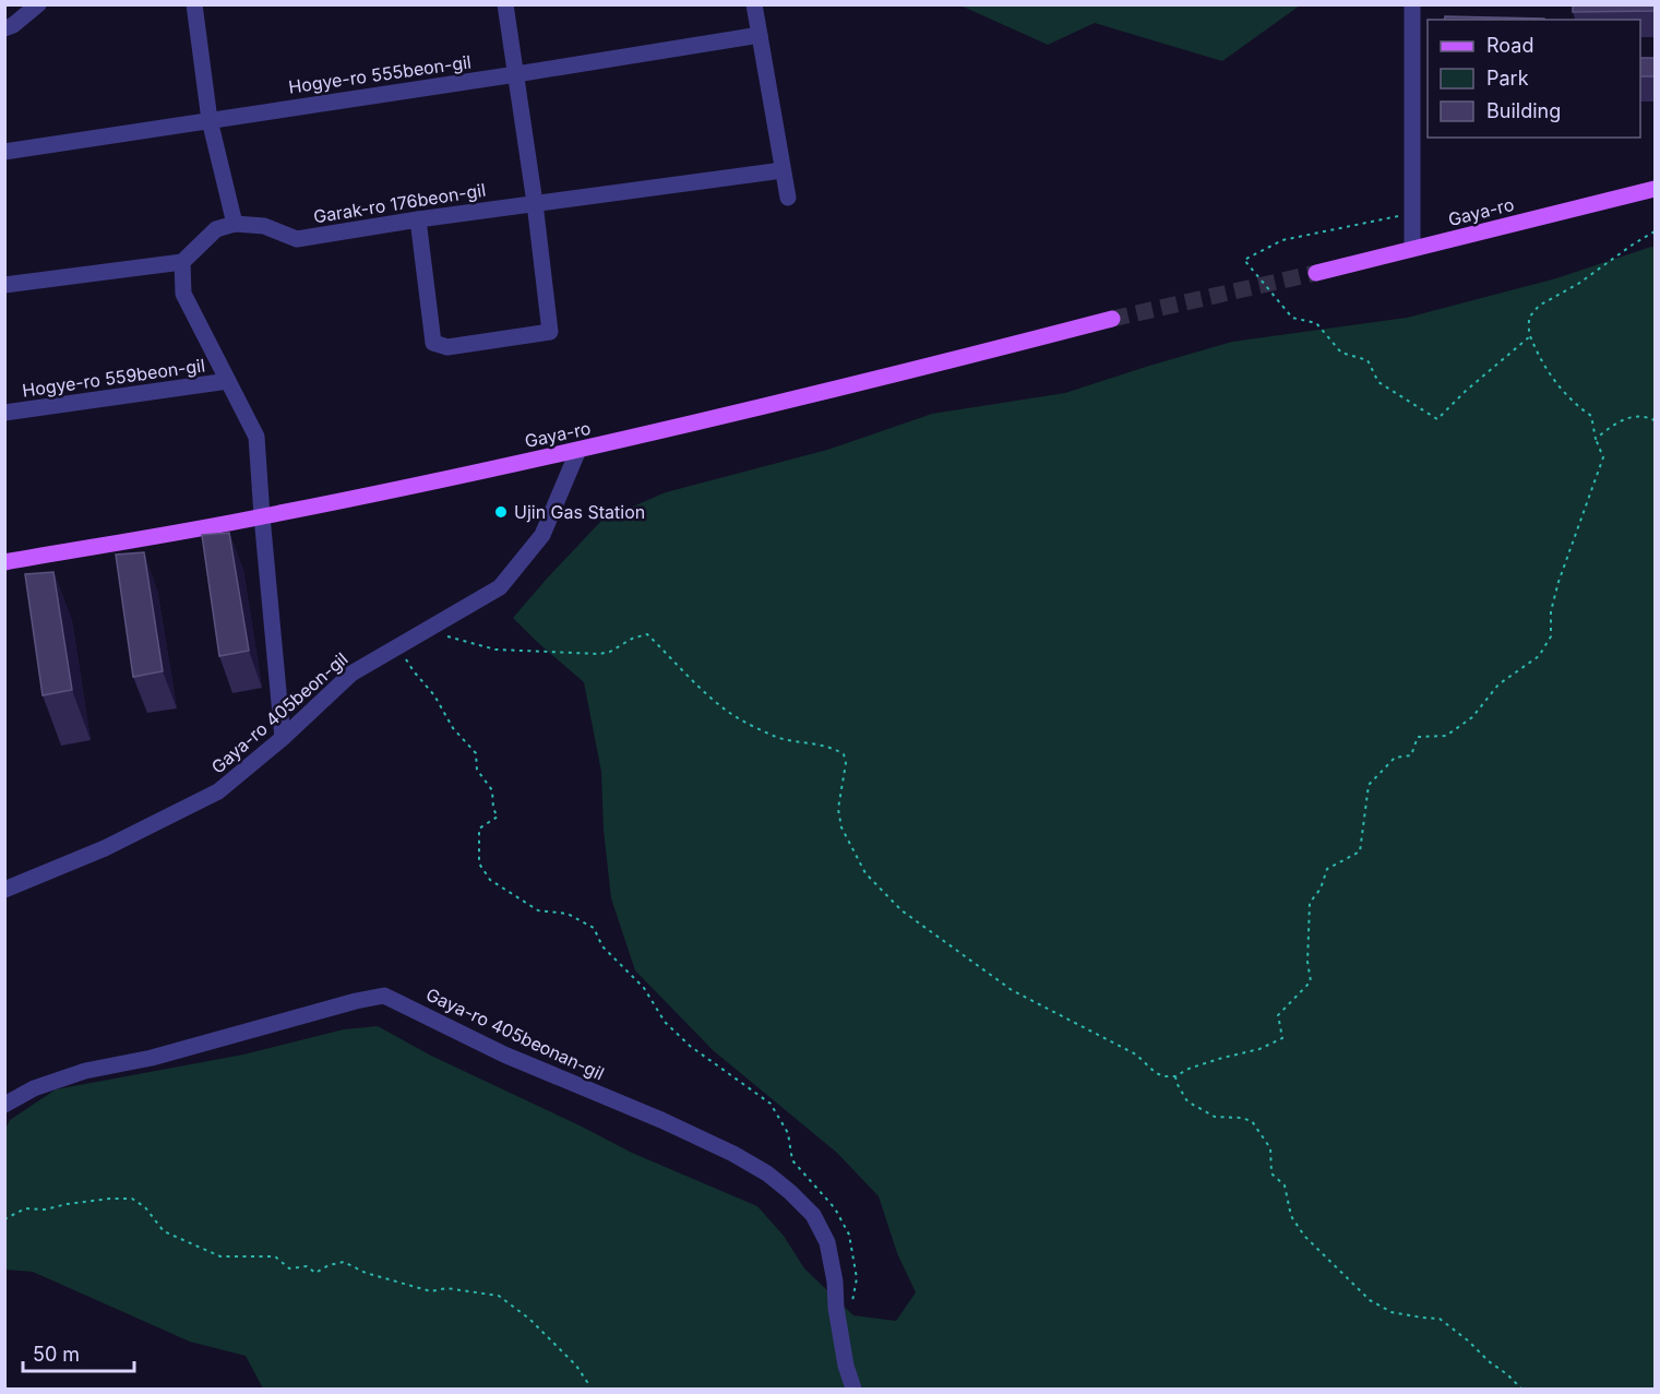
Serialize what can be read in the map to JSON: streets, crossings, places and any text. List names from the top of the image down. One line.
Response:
{"streets":{"main road":["Gaya-ro"],"street":["Hogye-ro 555beon-gil","Garak-ro 176beon-gil","Hogye-ro 559beon-gil","Gaya-ro 405beon-gil","Gaya-ro 405beonan-gil"]},"crossings":[["Gaya-ro","Gaya-ro 405beon-gil"]],"places":["Ujin Gas Station"],"legend":["Road","Park","Building"],"scale_bar":"50 m"}
